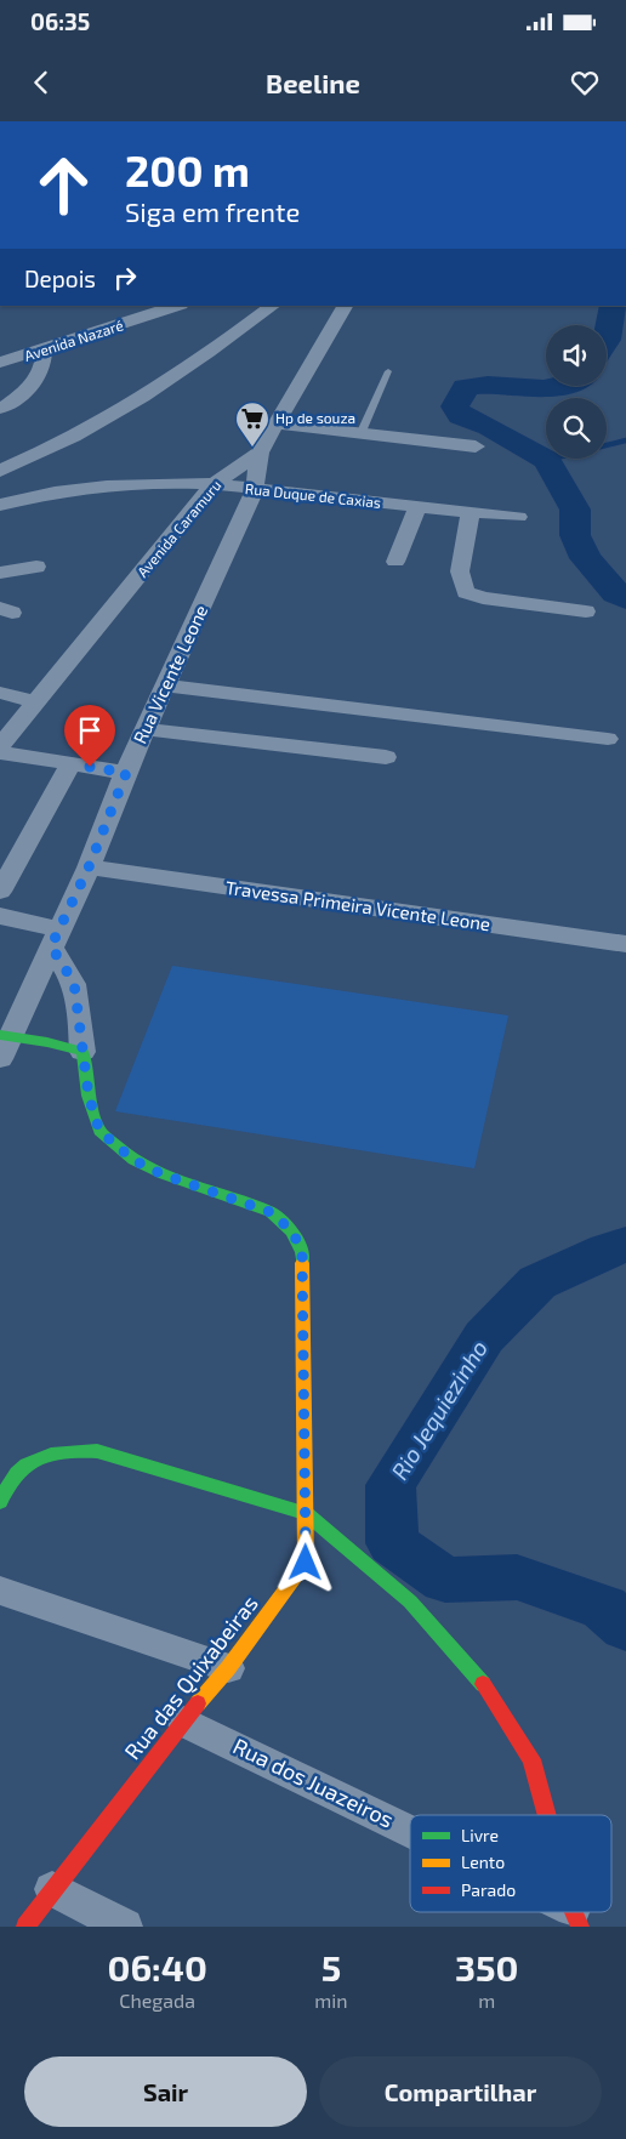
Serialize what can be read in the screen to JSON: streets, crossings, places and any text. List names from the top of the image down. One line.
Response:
{"streets":{"street":["Avenida Nazaré","Rua Duque de Caxias","Avenida Caramuru","Rua Vicente Leone","Travessa Primeira Vicente Leone","Rua das Quixabeiras","Rua dos Juazeiros"]},"crossings":[["Rua Duque de Caxias","Avenida Caramuru"],["Rua Duque de Caxias","Rua Vicente Leone"],["Avenida Caramuru","Rua Vicente Leone"],["Rua Vicente Leone","Travessa Primeira Vicente Leone"],["Rua das Quixabeiras","Rua dos Juazeiros"]],"water":["Rio Jequiezinho"],"places":{"supermarket":["Hp de souza"]},"legend":["Livre","Lento","Parado"],"page":{"status":"06:35","header":"Beeline","turn":["200 m","Siga em frente"],"then":"Depois","eta":["06:40","Chegada","5","min","350","m"],"buttons":["Sair","Compartilhar"]}}
